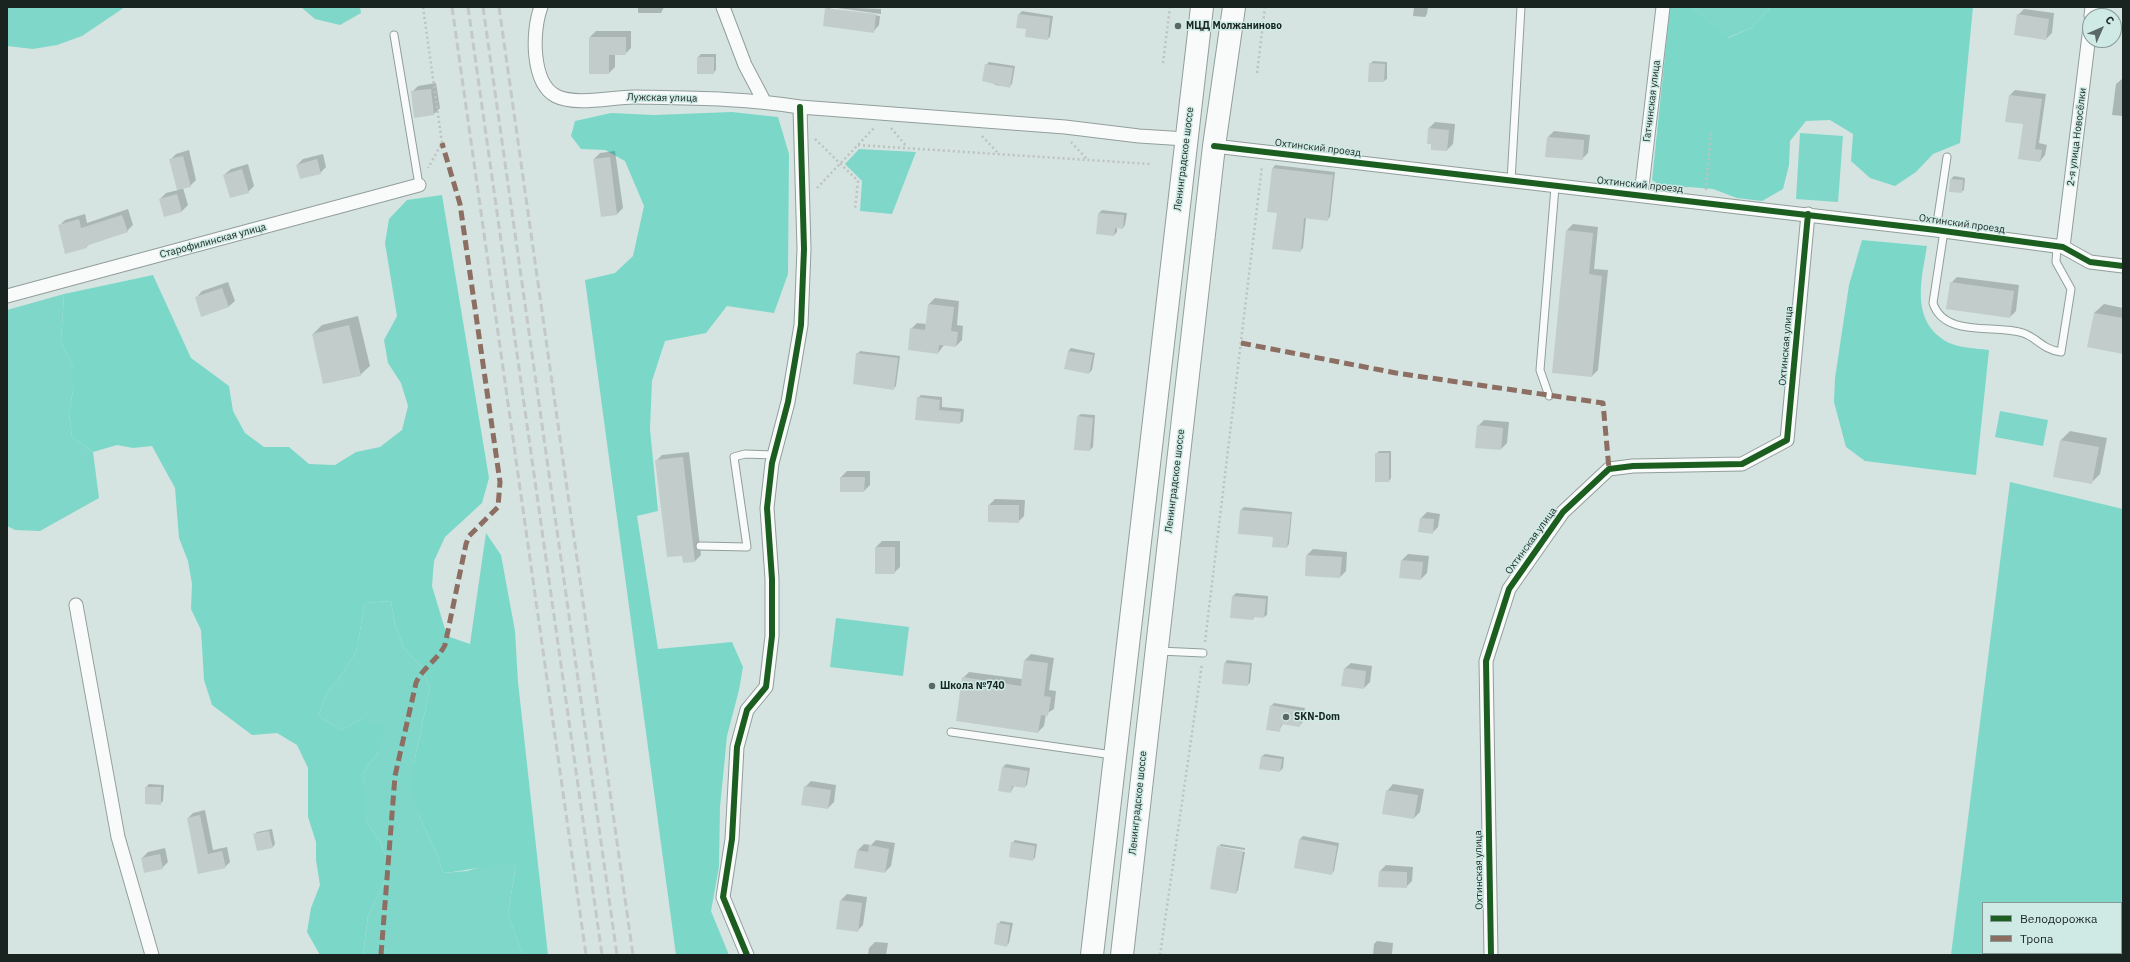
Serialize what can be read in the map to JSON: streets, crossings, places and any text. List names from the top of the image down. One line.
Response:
{"streets":{"highway":["Ленинградское шоссе"],"street":["Лужская улица","Гатчинская улица","2-я улица Новосёлки","Охтинский проезд","Старофилинская улица","Охтинская улица"]},"crossings":[["Лужская улица","Ленинградское шоссе"],["Гатчинская улица","Охтинский проезд"],["2-я улица Новосёлки","Охтинский проезд"],["Охтинский проезд","Ленинградское шоссе"],["Охтинский проезд","Охтинская улица"]],"places":["МЦД Молжаниново","Школа №740","SKN-Dom"],"legend":["Велодорожка","Тропа"],"north":"top right"}
